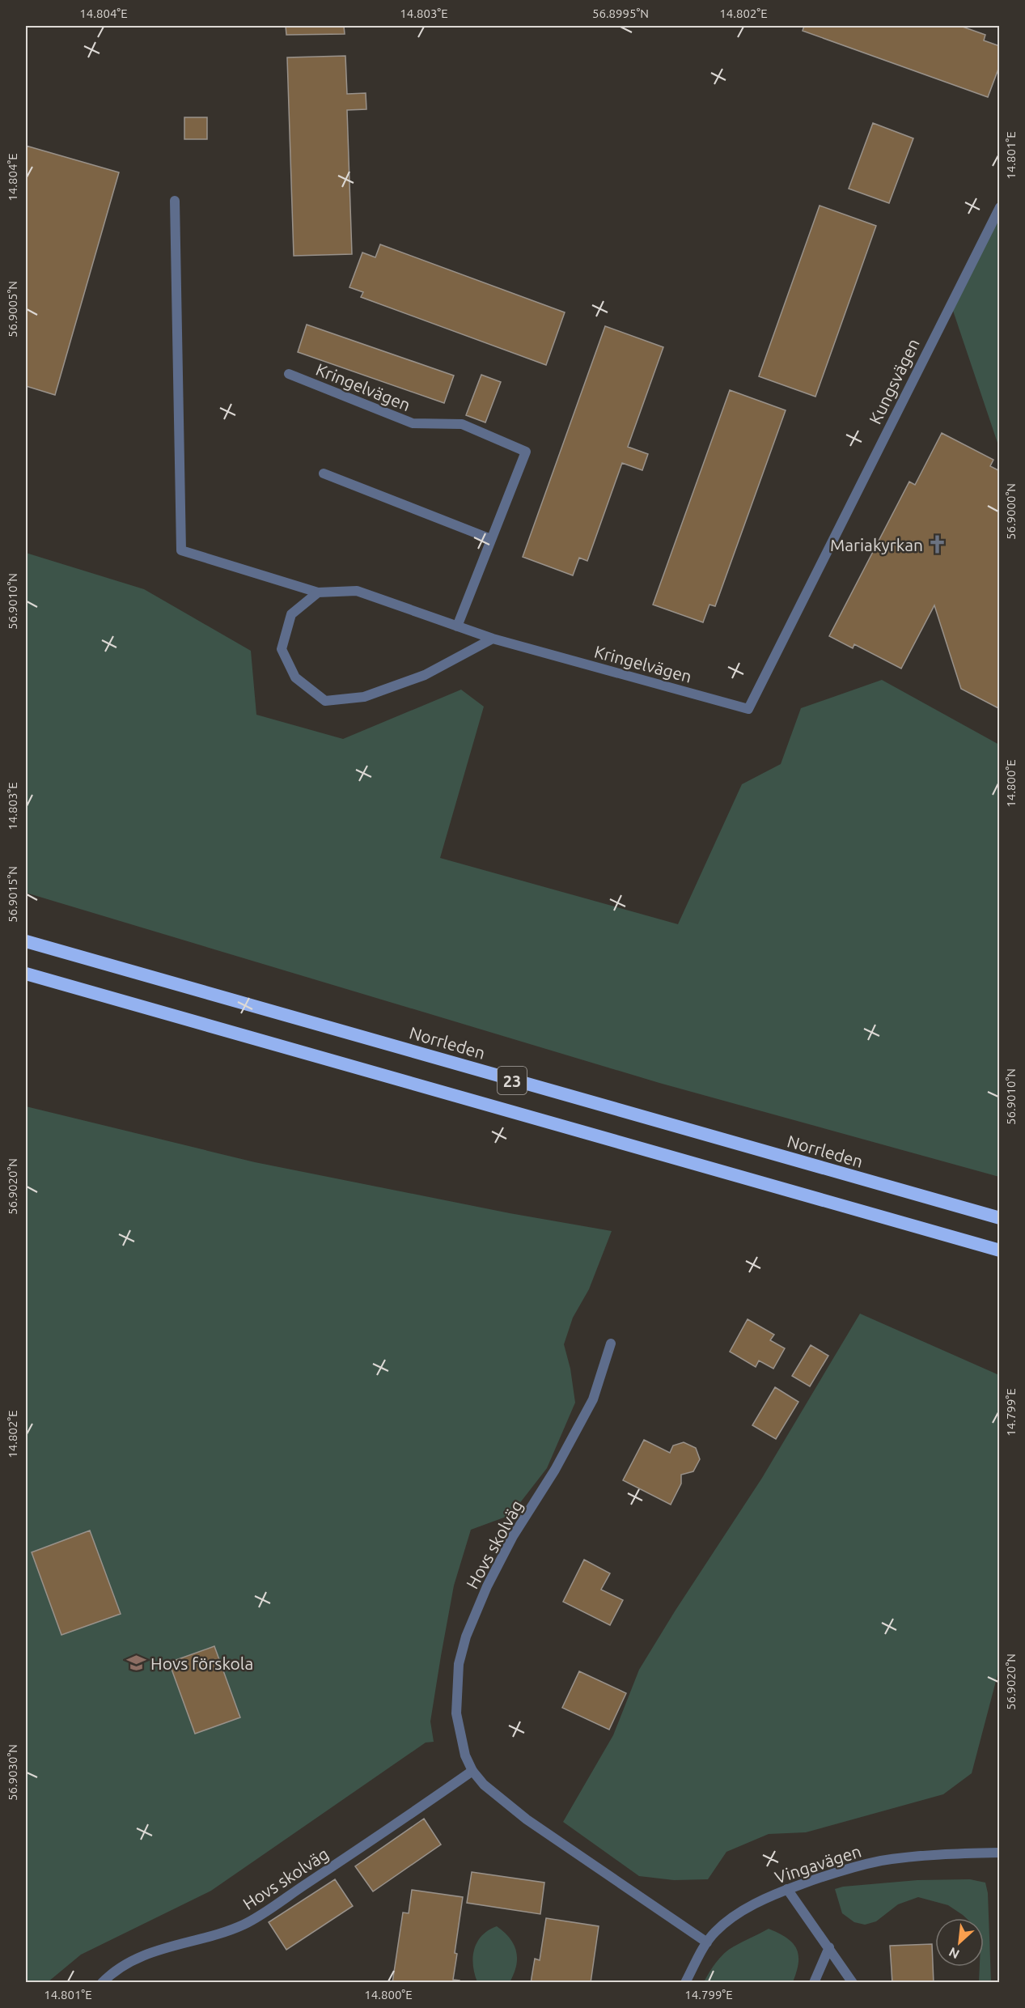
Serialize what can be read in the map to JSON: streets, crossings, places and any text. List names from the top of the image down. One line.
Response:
{"streets":{"highway":["Norrleden","23"],"street":["Kungsvägen","Kringelvägen","Hovs skolväg","Vingavägen"]},"crossings":[["Kungsvägen","Kringelvägen"],["Hovs skolväg","Vingavägen"]],"places":{"church":["Mariakyrkan"],"school or university":["Hovs förskola"]},"north":"bottom left","coordinates":["14.804°E","14.803°E","56.8995°N","14.802°E","14.801°E","56.9005°N","56.9000°N","56.9010°N","14.800°E","56.9015°N","56.9020°N","14.799°E","56.9030°N"]}
